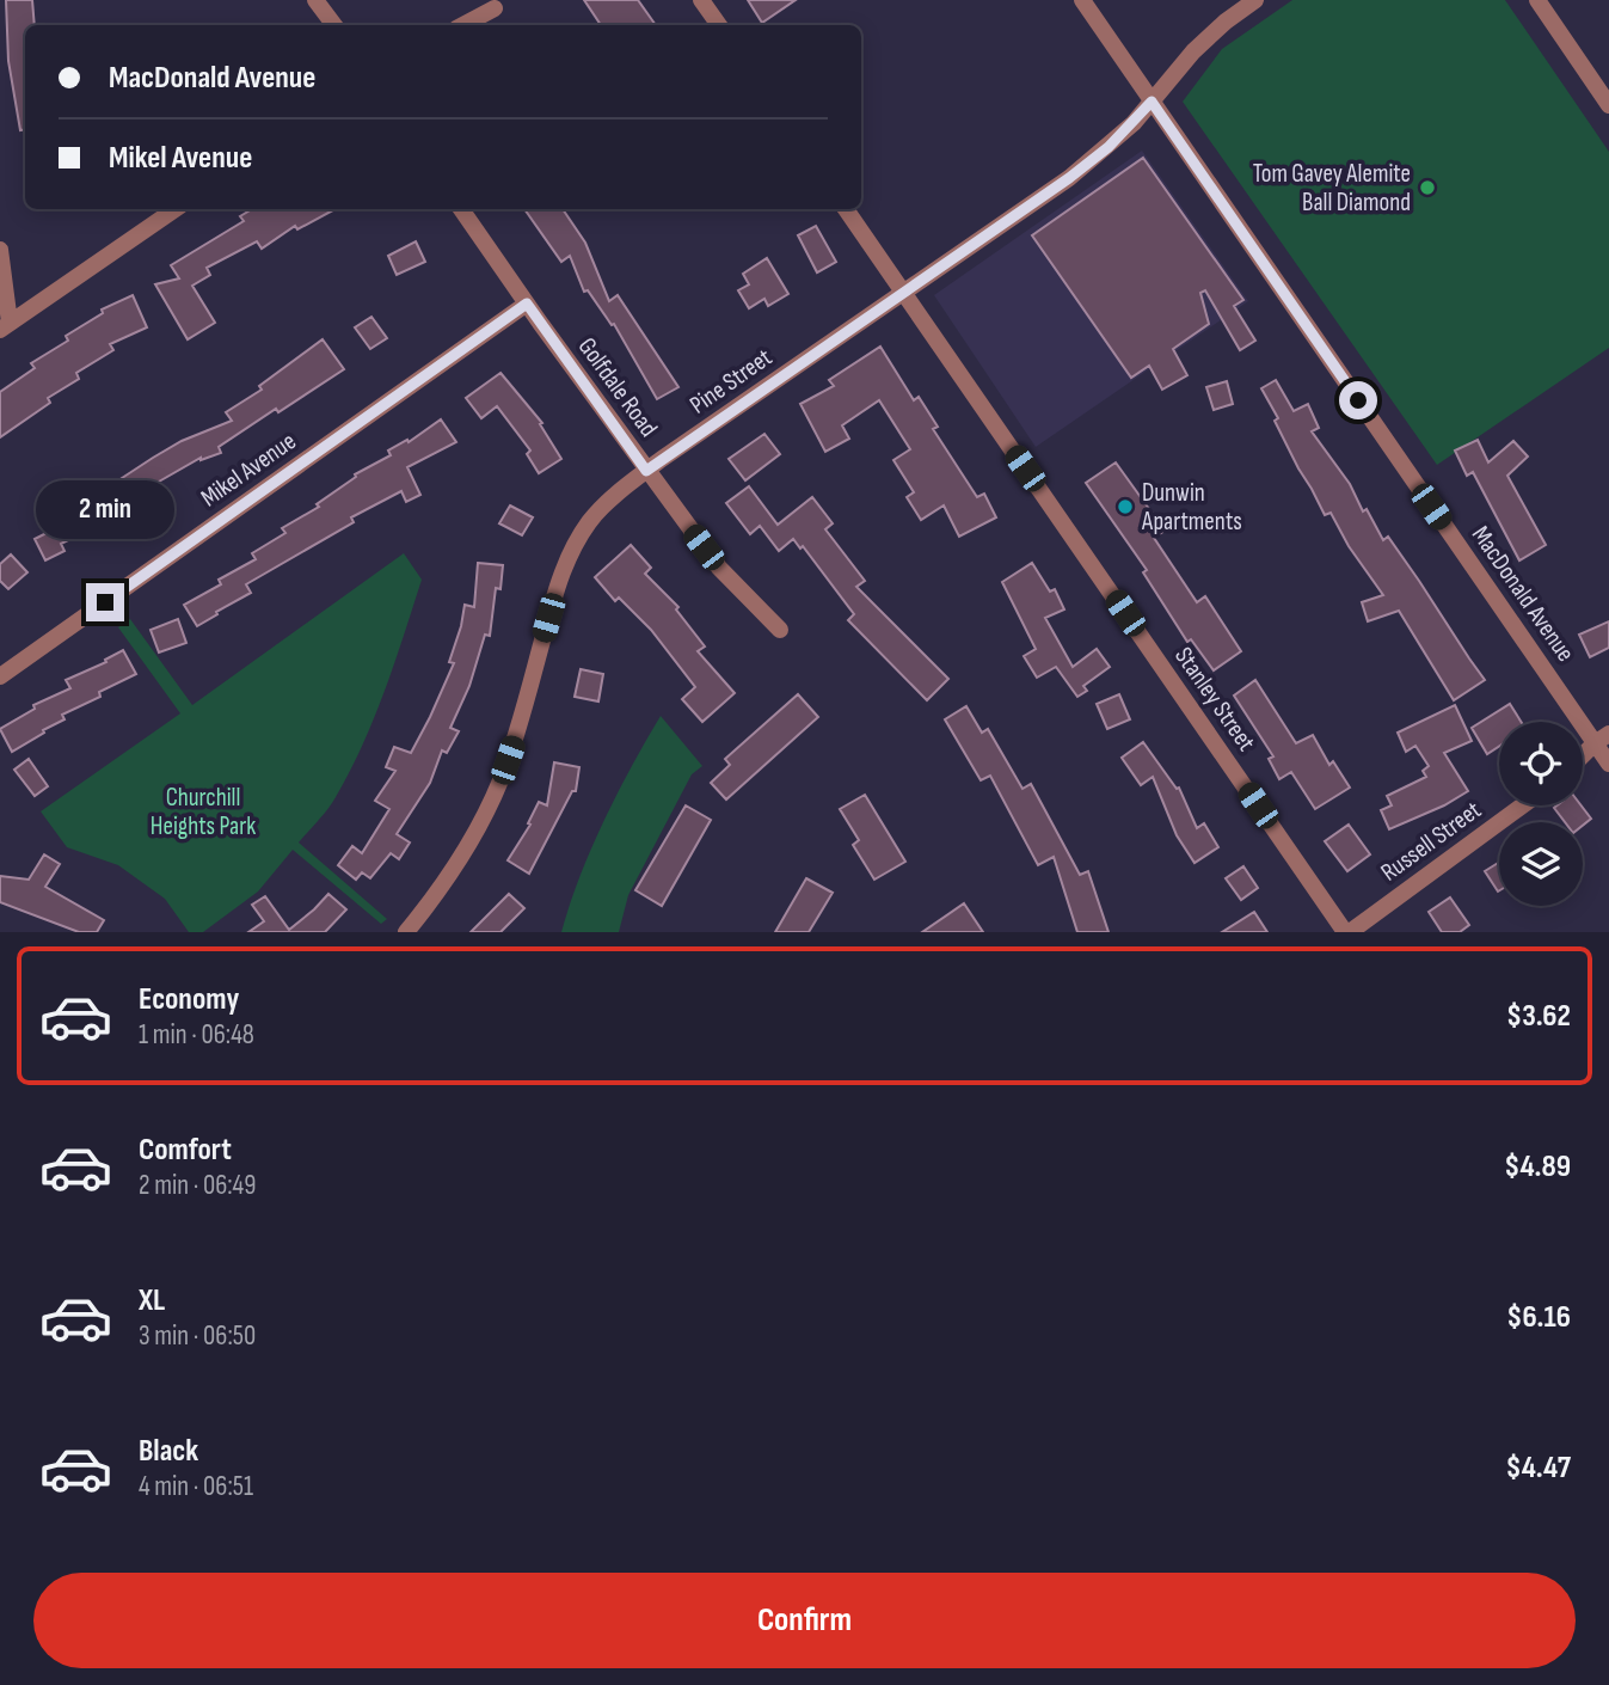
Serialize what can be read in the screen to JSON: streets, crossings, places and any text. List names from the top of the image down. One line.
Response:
{"streets":{"street":["Pine Street","Golfdale Road","Mikel Avenue","MacDonald Avenue","Stanley Street","Russell Street"]},"crossings":[["Pine Street","Golfdale Road"],["Pine Street","MacDonald Avenue"],["Pine Street","Stanley Street"],["Golfdale Road","Mikel Avenue"],["Stanley Street","Russell Street"]],"parks":["Churchill Heights Park"],"places":["Tom Gavey Alemite Ball Diamond","Dunwin Apartments"],"page":{"banner":["MacDonald Avenue","Mikel Avenue"],"bubble":"2 min","list":[{"name":"Economy","note":"1 min · 06:48","value":"$3.62"},{"name":"Comfort","note":"2 min · 06:49","value":"$4.89"},{"name":"XL","note":"3 min · 06:50","value":"$6.16"},{"name":"Black","note":"4 min · 06:51","value":"$4.47"}],"buttons":"Confirm"}}
